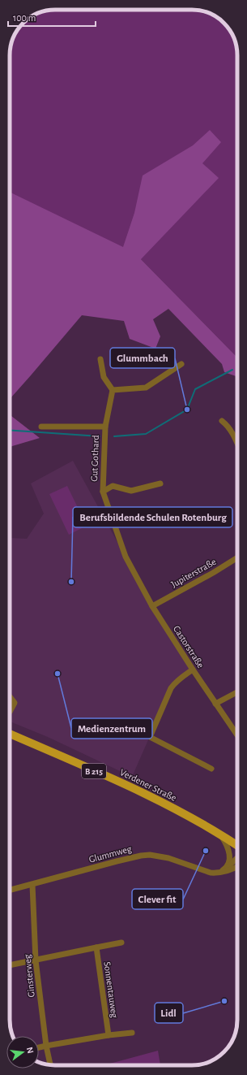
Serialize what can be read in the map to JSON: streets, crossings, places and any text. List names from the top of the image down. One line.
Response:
{"streets":{"main road":["B 215","Verdener Straße"],"street":["Gut Gothard","Jupiterstraße","Castorstraße","Glummweg","Ginsterweg","Sonnentauweg"]},"crossings":[["Gut Gothard","Castorstraße"],["Jupiterstraße","Castorstraße"],["Glummweg","Ginsterweg"]],"places":["Glummbach","Berufsbildende Schulen Rotenburg","Medienzentrum","Clever fit","Lidl"],"scale_bar":"100 m","north":"right"}
